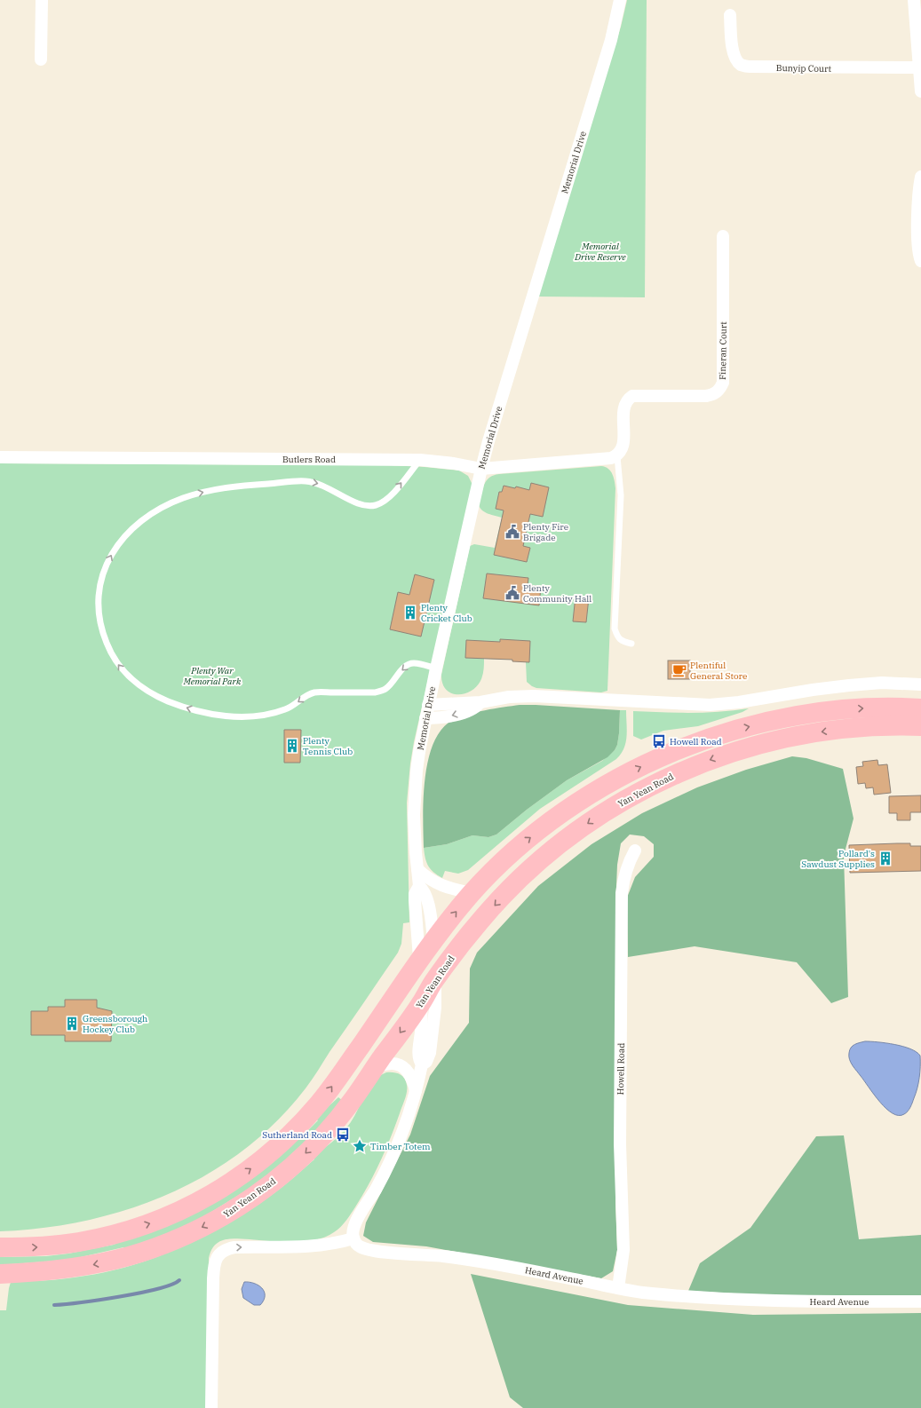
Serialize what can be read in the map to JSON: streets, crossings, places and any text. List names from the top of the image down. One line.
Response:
{"streets":{"main road":["Memorial Drive","Yan Yean Road"],"street":["Bunyip Court","Fineran Court","Butlers Road","Howell Road","Heard Avenue"]},"crossings":[["Memorial Drive","Butlers Road"],["Memorial Drive","Yan Yean Road"],["Fineran Court","Butlers Road"],["Howell Road","Heard Avenue"]],"parks":["Memorial Drive Reserve","Plenty War Memorial Park"],"places":{"public building":["Plenty Fire Brigade","Plenty Community Hall"],"building":["Plenty Cricket Club","Plenty Tennis Club","Pollard's Sawdust Supplies","Greensborough Hockey Club"],"cafe":["Plentiful General Store"],"bus stop":["Howell Road","Sutherland Road"],"place":["Timber Totem"]}}
